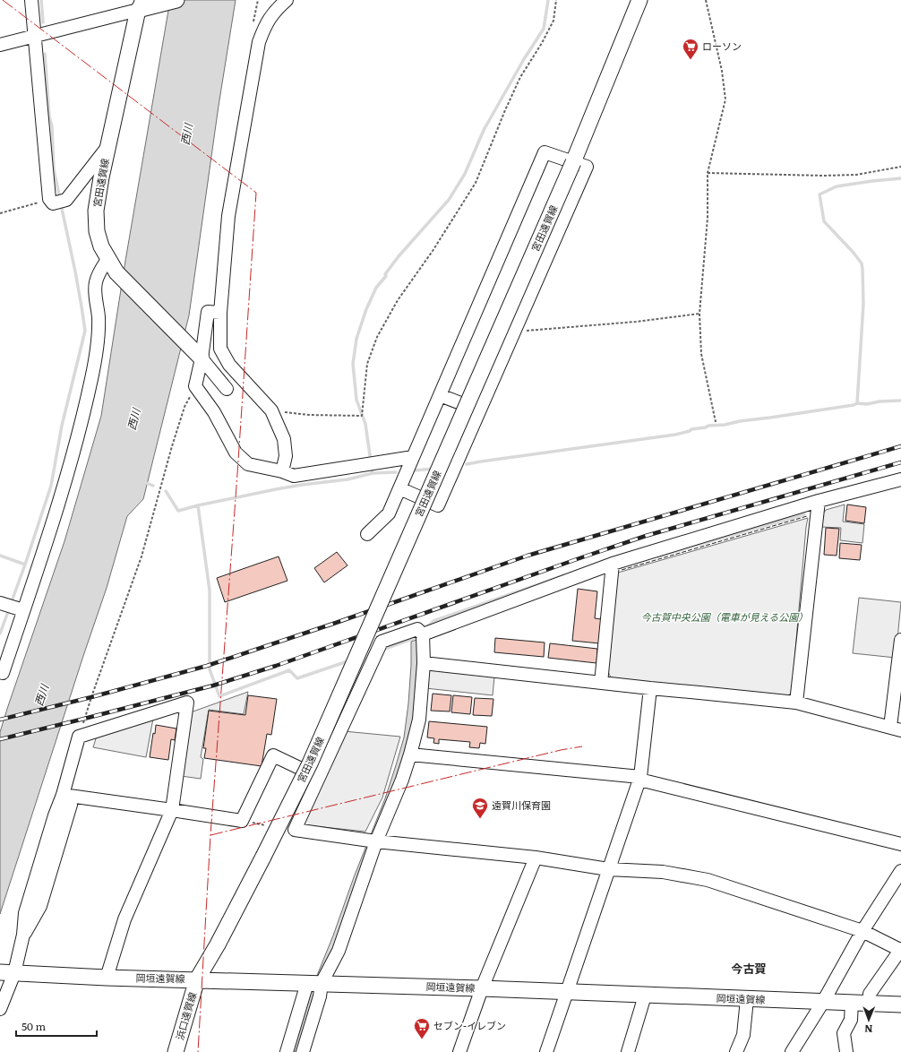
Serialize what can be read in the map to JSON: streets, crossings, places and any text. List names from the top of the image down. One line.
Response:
{"streets":{"main road":["宮田遠賀線","岡垣遠賀線","浜口遠賀線"]},"crossings":[["宮田遠賀線","岡垣遠賀線"],["宮田遠賀線","浜口遠賀線"],["岡垣遠賀線","浜口遠賀線"]],"districts":["今古賀"],"water":["西川"],"parks":["今古賀中央公園（電車が見える公園）"],"places":{"supermarket":["ローソン","セブン-イレブン"],"school or university":["遠賀川保育園"]},"scale_bar":"50 m","north":"bottom"}
